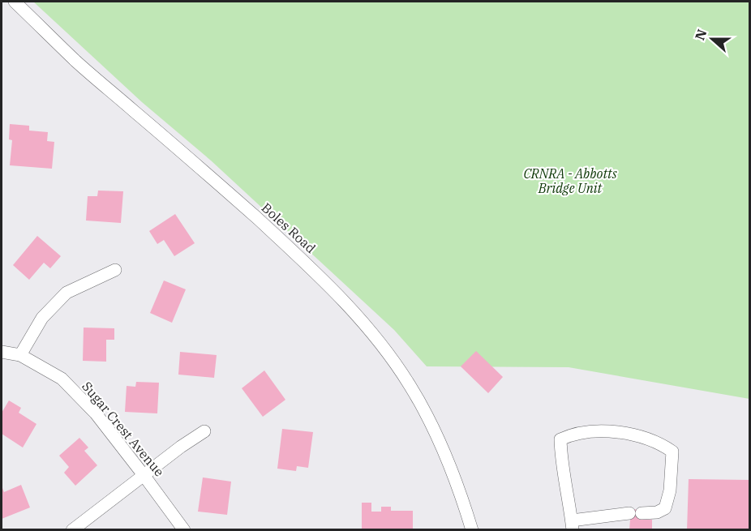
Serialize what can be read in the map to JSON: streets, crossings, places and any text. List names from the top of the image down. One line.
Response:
{"streets":{"street":["Boles Road","Sugar Crest Avenue"]},"parks":["CRNRA - Abbotts Bridge Unit"],"north":"left"}
